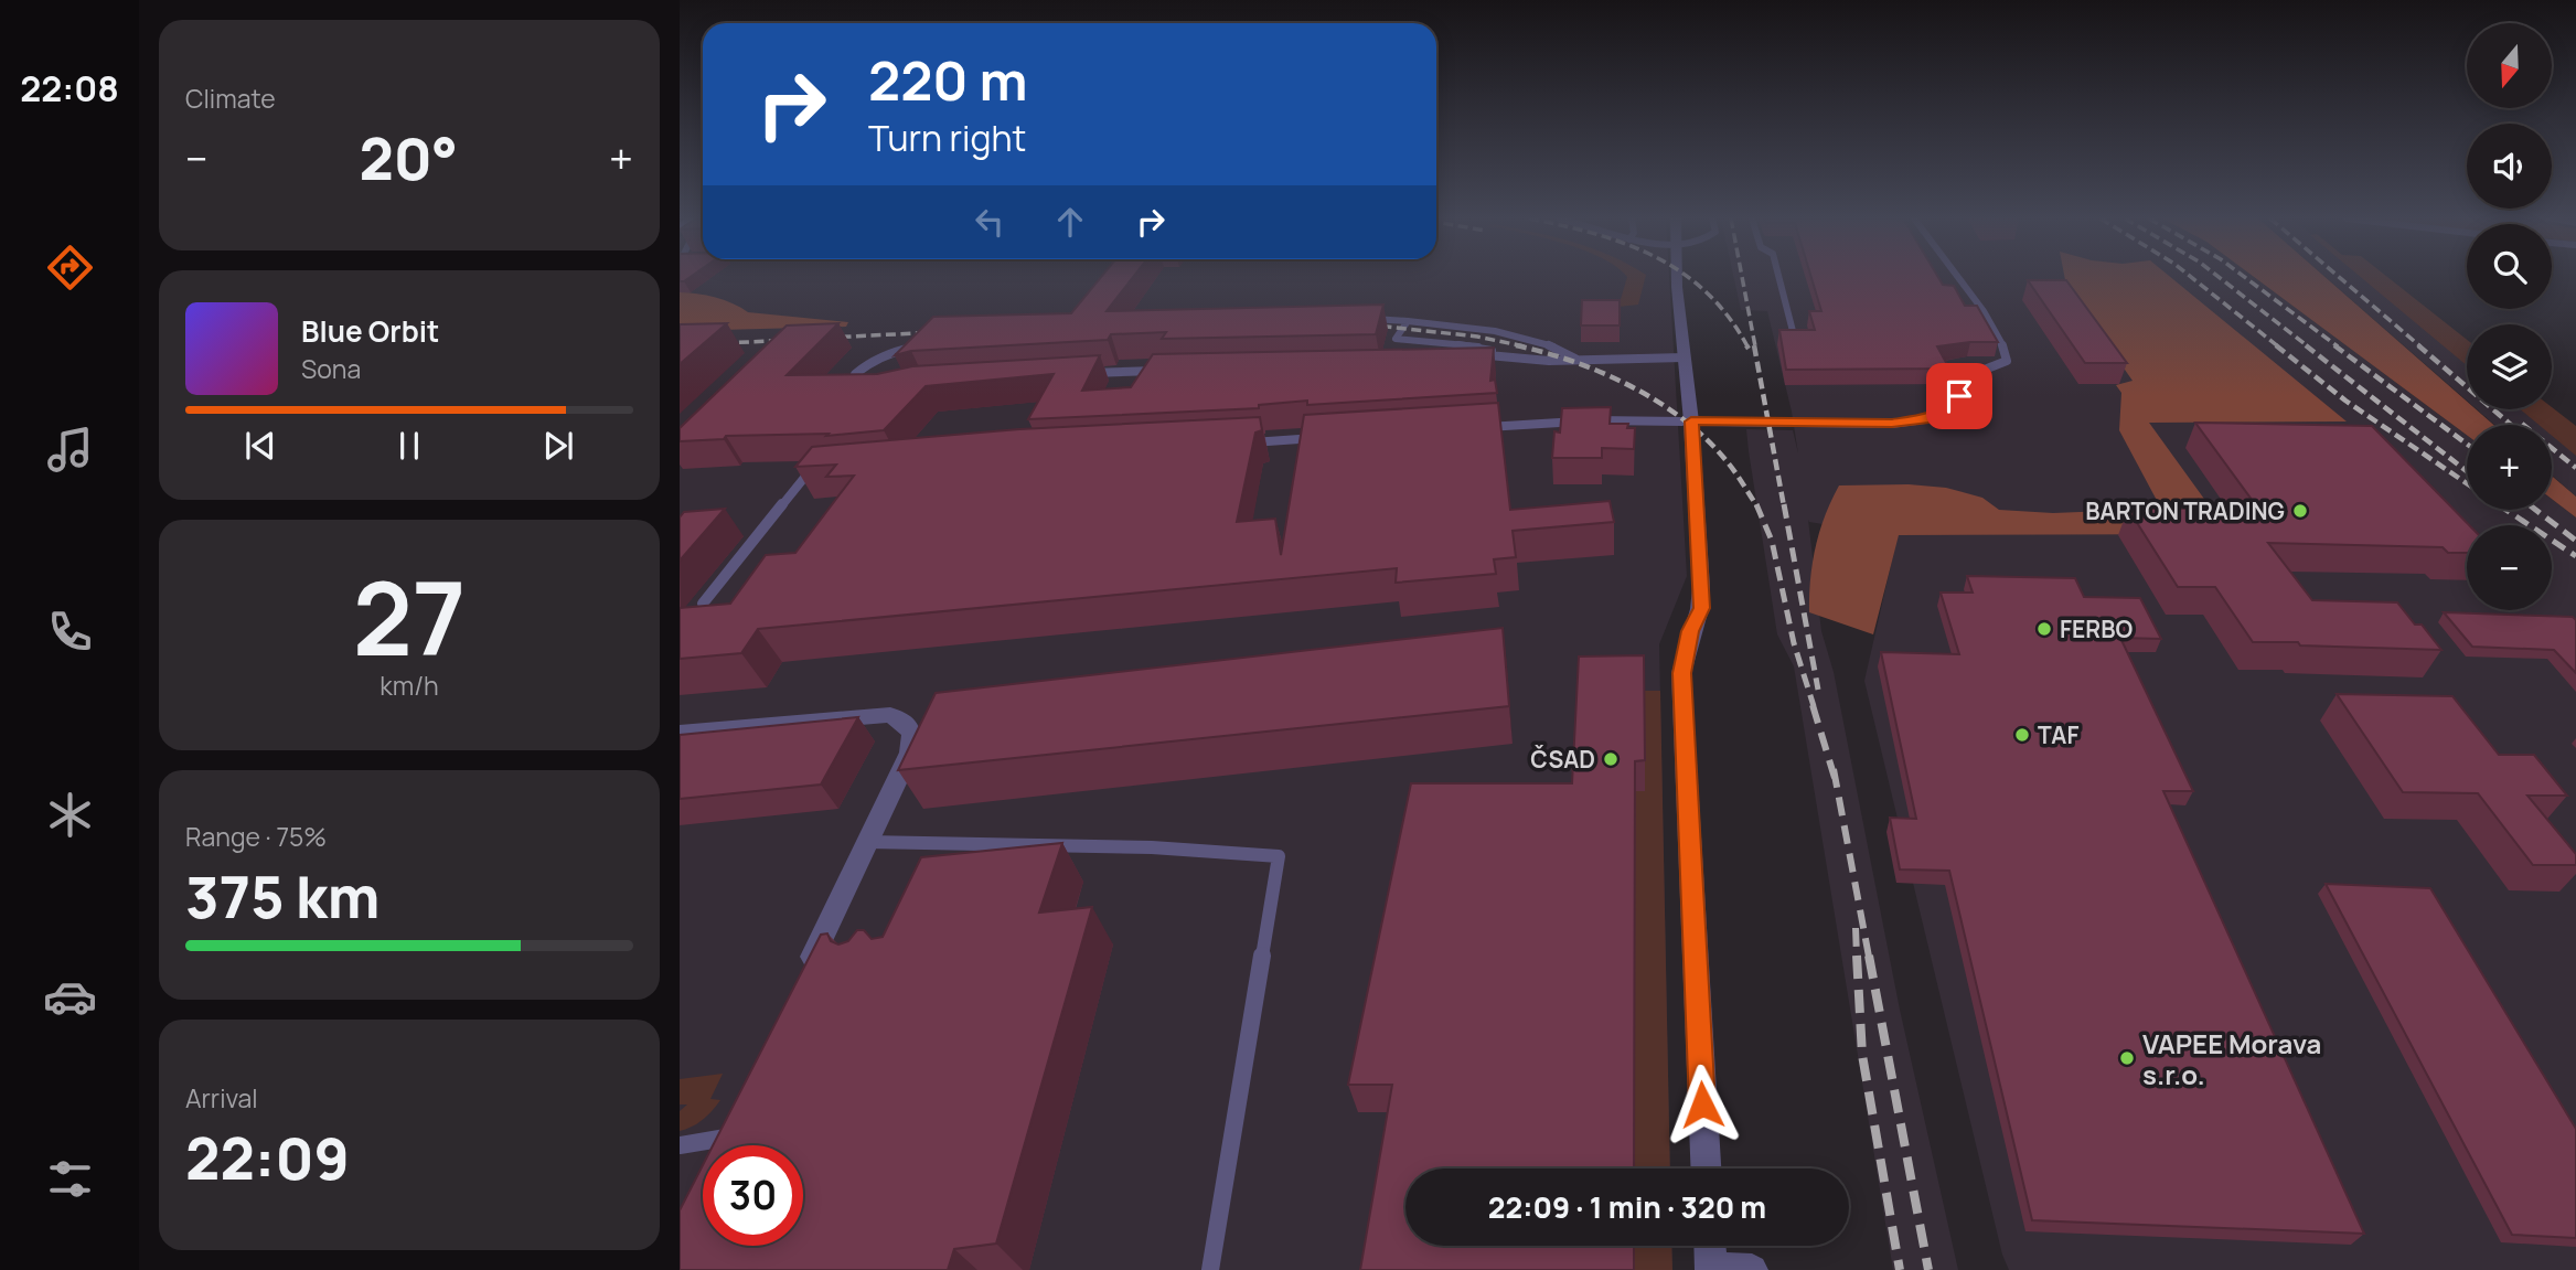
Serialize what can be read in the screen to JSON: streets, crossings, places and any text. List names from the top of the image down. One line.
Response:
{"places":["BARTON TRADING","FERBO","TAF","ČSAD","VAPEE Morava s.r.o."],"north":"bottom","page":{"tabs":"22:08","tile":["Climate",["27","km/h"],["Range · 75%","375 km"],["Arrival","22:09"]],"map_buttons":["+","−"],"turn":["220 m","Turn right"],"heat":["−","20°","+"],"song":["Blue Orbit","Sona"],"limit":"30","trip":"22:09 · 1 min · 320 m"}}
